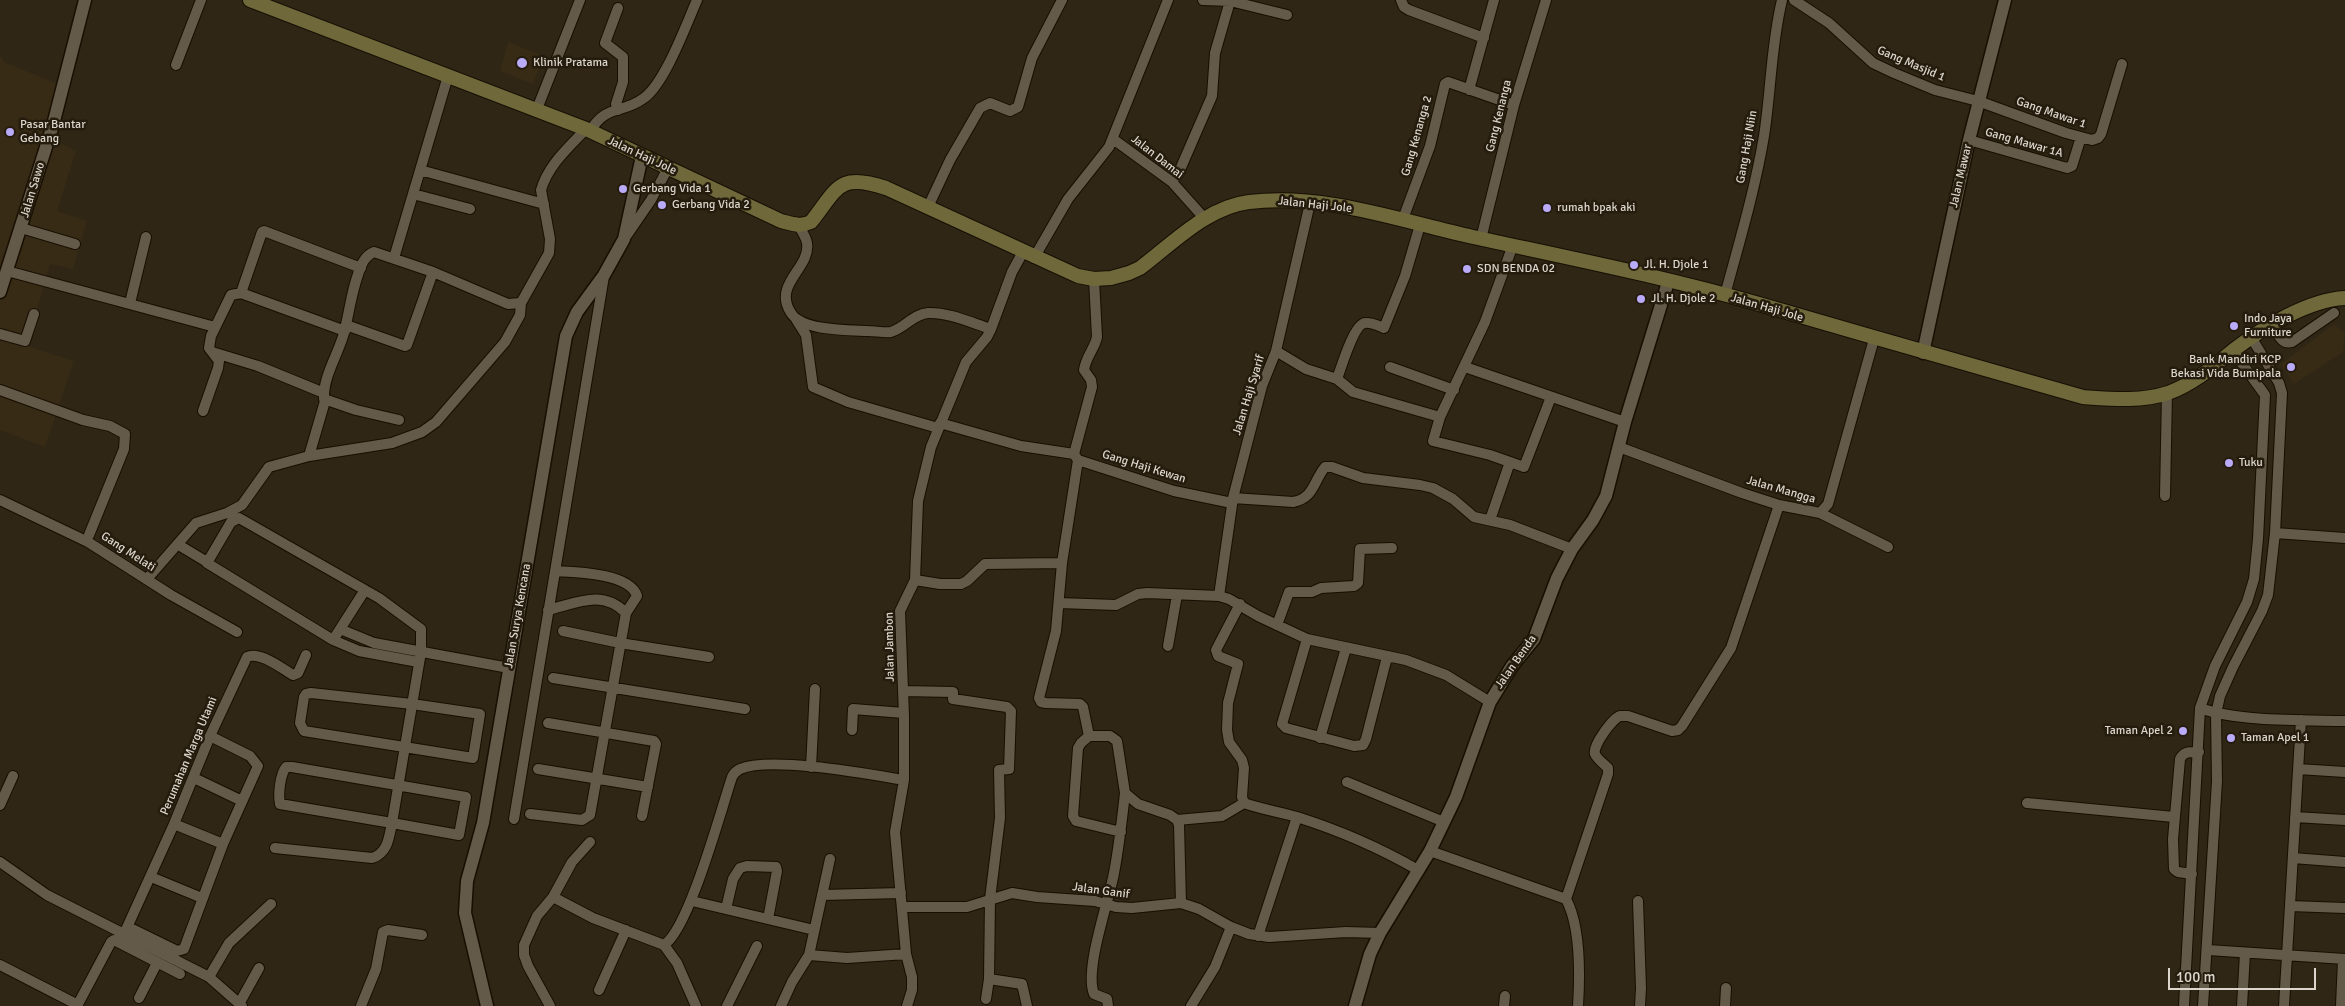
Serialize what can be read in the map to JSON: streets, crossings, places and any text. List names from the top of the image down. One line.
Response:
{"streets":{"main road":["Jalan Haji Jole"],"street":["Gang Masjid 1","Gang Mawar 1","Gang Kenanga","Gang Kenanga 2","Gang Mawar 1A","Gang Haji Niin","Jalan Damai","Jalan Mawar","Jalan Sawo","Jalan Haji Syarif","Gang Haji Kewan","Jalan Mangga","Gang Melati","Jalan Surya Kencana","Jalan Jambon","Jalan Benda","Perumahan Marga Utami","Jalan Ganif"]},"crossings":[["Gang Masjid 1","Gang Mawar 1"],["Gang Masjid 1","Jalan Mawar"],["Gang Mawar 1","Gang Mawar 1A"],["Gang Mawar 1","Jalan Mawar"],["Gang Kenanga","Jalan Haji Jole"],["Gang Kenanga 2","Jalan Haji Jole"],["Gang Mawar 1A","Jalan Mawar"],["Gang Haji Niin","Jalan Haji Jole"],["Jalan Haji Jole","Jalan Damai"],["Jalan Haji Jole","Jalan Mawar"],["Jalan Haji Jole","Jalan Haji Syarif"],["Jalan Haji Jole","Jalan Mangga"],["Jalan Haji Jole","Jalan Surya Kencana"],["Jalan Haji Jole","Jalan Jambon"],["Jalan Haji Jole","Jalan Benda"],["Jalan Damai","Jalan Jambon"],["Jalan Haji Syarif","Gang Haji Kewan"],["Gang Haji Kewan","Jalan Jambon"],["Jalan Mangga","Jalan Benda"],["Jalan Jambon","Jalan Ganif"],["Jalan Benda","Jalan Ganif"]],"places":["Klinik Pratama","Pasar Bantar Gebang","Gerbang Vida 1","Gerbang Vida 2","rumah bpak aki","Jl. H. Djole 1","SDN BENDA 02","Jl. H. Djole 2","Indo Jaya Furniture","Bank Mandiri KCP Bekasi Vida Bumipala","Tuku","Taman Apel 2","Taman Apel 1"],"scale_bar":"100 m"}
